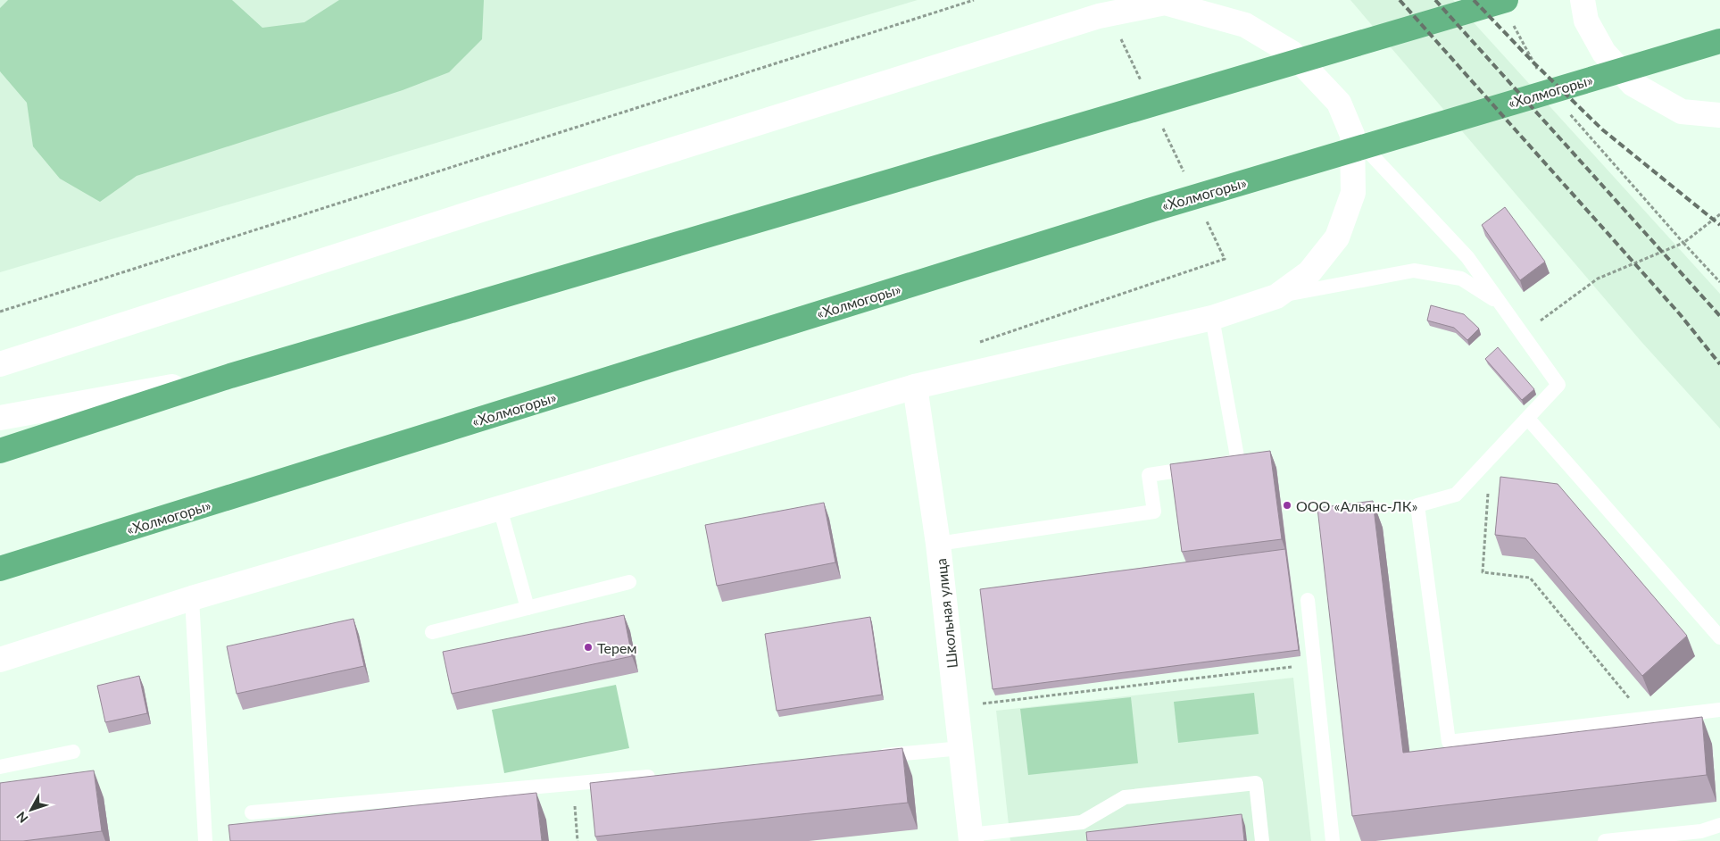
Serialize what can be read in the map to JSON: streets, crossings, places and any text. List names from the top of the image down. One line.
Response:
{"streets":{"highway":["«Холмогоры»"],"street":["Школьная улица"]},"places":["ООО «Альянс-ЛК»","Терем"],"north":"bottom left"}
